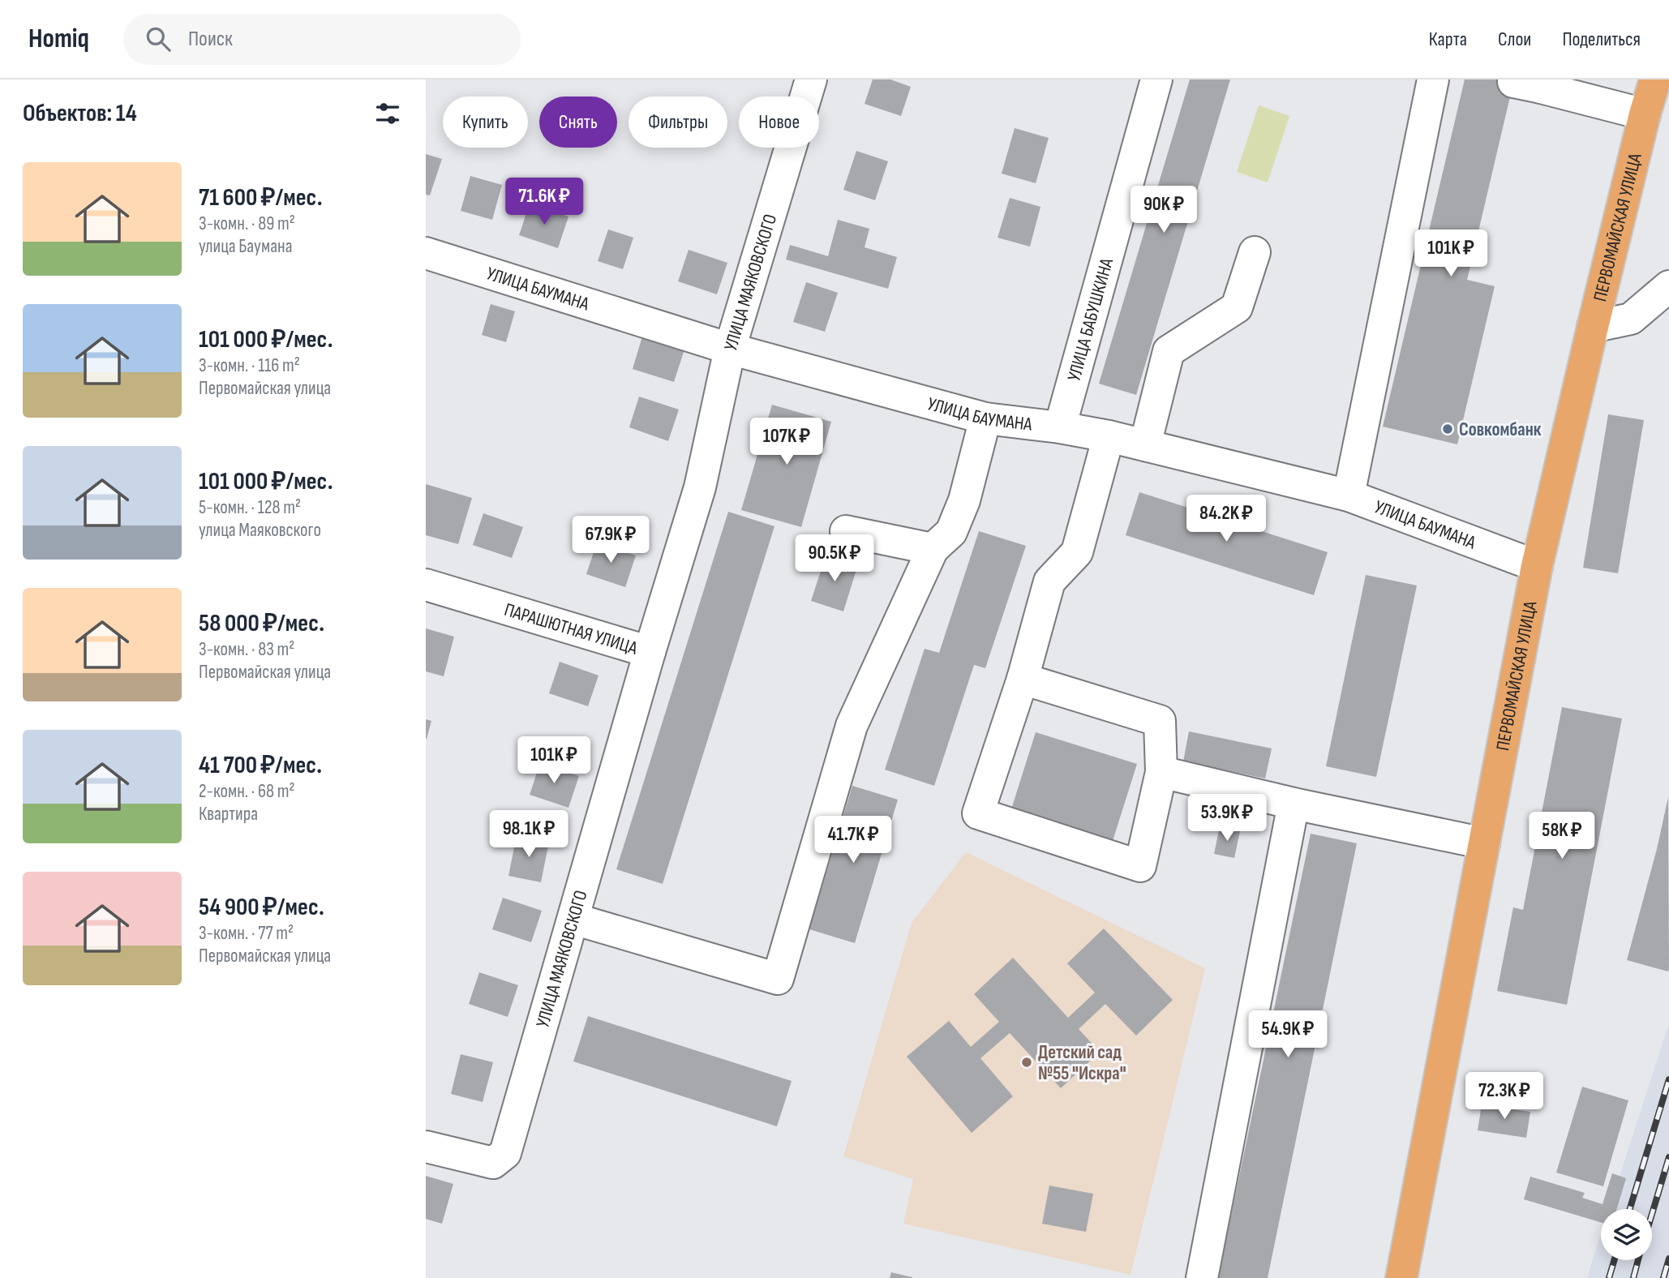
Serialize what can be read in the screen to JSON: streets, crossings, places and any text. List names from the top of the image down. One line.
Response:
{"streets":{"main road":["ПЕРВОМАЙСКАЯ УЛИЦА"],"street":["УЛИЦА МАЯКОВСКОГО","УЛИЦА БАУМАНА","УЛИЦА БАБУШКИНА","ПАРАШЮТНАЯ УЛИЦА"]},"crossings":[["ПЕРВОМАЙСКАЯ УЛИЦА","УЛИЦА БАУМАНА"],["УЛИЦА МАЯКОВСКОГО","УЛИЦА БАУМАНА"],["УЛИЦА МАЯКОВСКОГО","ПАРАШЮТНАЯ УЛИЦА"],["УЛИЦА БАУМАНА","УЛИЦА БАБУШКИНА"]],"places":["Совкомбанк","Детский сад №55 \"Искра\""],"page":{"header":"Homiq","search":"Поиск","nav":["Карта","Слои","Поделиться"],"heading":"Объектов: 14","chip":["Купить","Снять","Фильтры","Новое"],"list":[{"name":"71 600 ₽/мес.","note":"3-комн. · 89 m² · улица Баумана"},{"name":"101 000 ₽/мес.","note":"3-комн. · 116 m² · Первомайская улица"},{"name":"101 000 ₽/мес.","note":"5-комн. · 128 m² · улица Маяковского"},{"name":"58 000 ₽/мес.","note":"3-комн. · 83 m² · Первомайская улица"},{"name":"41 700 ₽/мес.","note":"2-комн. · 68 m² · Квартира"},{"name":"54 900 ₽/мес.","note":"3-комн. · 77 m² · Первомайская улица"}],"price":["71.6K ₽","90K ₽","101K ₽","107K ₽","84.2K ₽","67.9K ₽","90.5K ₽","101K ₽","53.9K ₽","98.1K ₽","58K ₽","41.7K ₽","54.9K ₽","72.3K ₽"]}}
